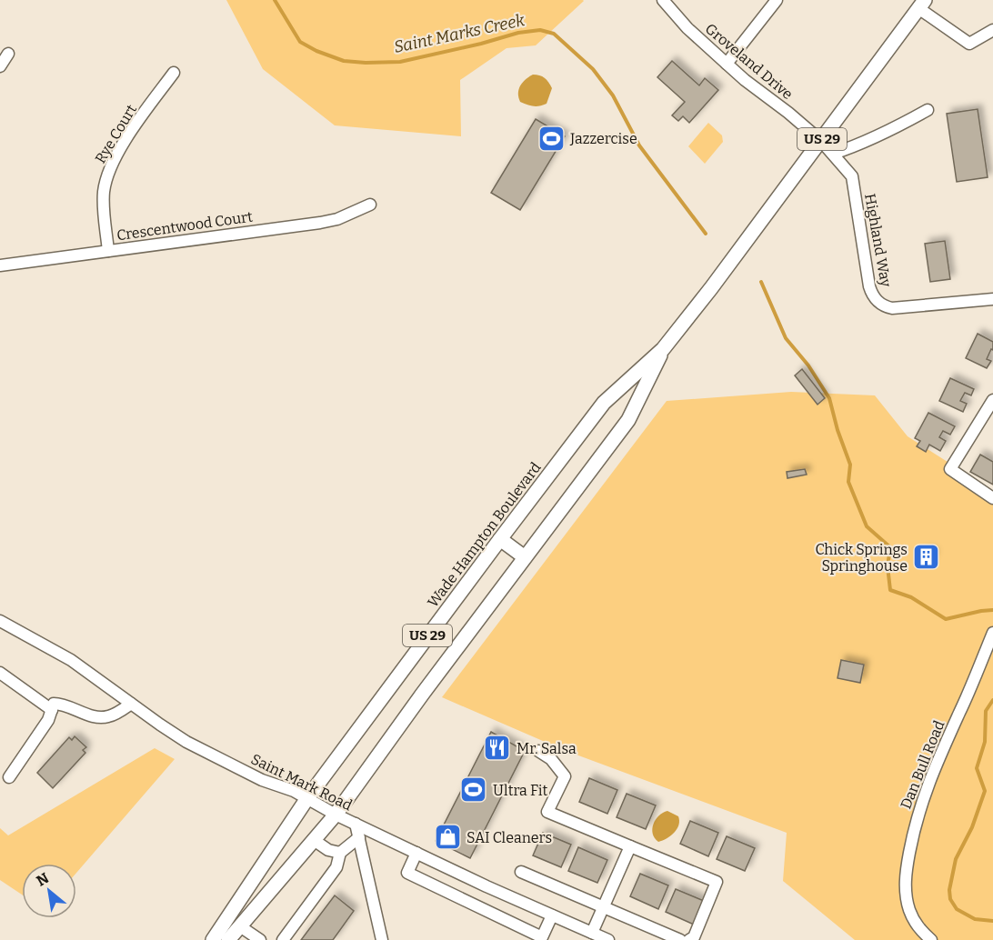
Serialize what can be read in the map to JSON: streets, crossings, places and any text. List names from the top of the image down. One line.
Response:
{"streets":{"main road":["US 29","Wade Hampton Boulevard"],"street":["Groveland Drive","Rye Court","Crescentwood Court","Highland Way","Dan Bull Road","Saint Mark Road"]},"crossings":[["Groveland Drive","Highland Way"],["Groveland Drive","Wade Hampton Boulevard"],["Rye Court","Crescentwood Court"],["Highland Way","Wade Hampton Boulevard"],["Wade Hampton Boulevard","Saint Mark Road"]],"water":["Saint Marks Creek"],"places":{"sports":["Jazzercise","Ultra Fit"],"building":["Chick Springs Springhouse"],"restaurant":["Mr. Salsa"],"shop":["SAI Cleaners"]},"north":"top left"}
